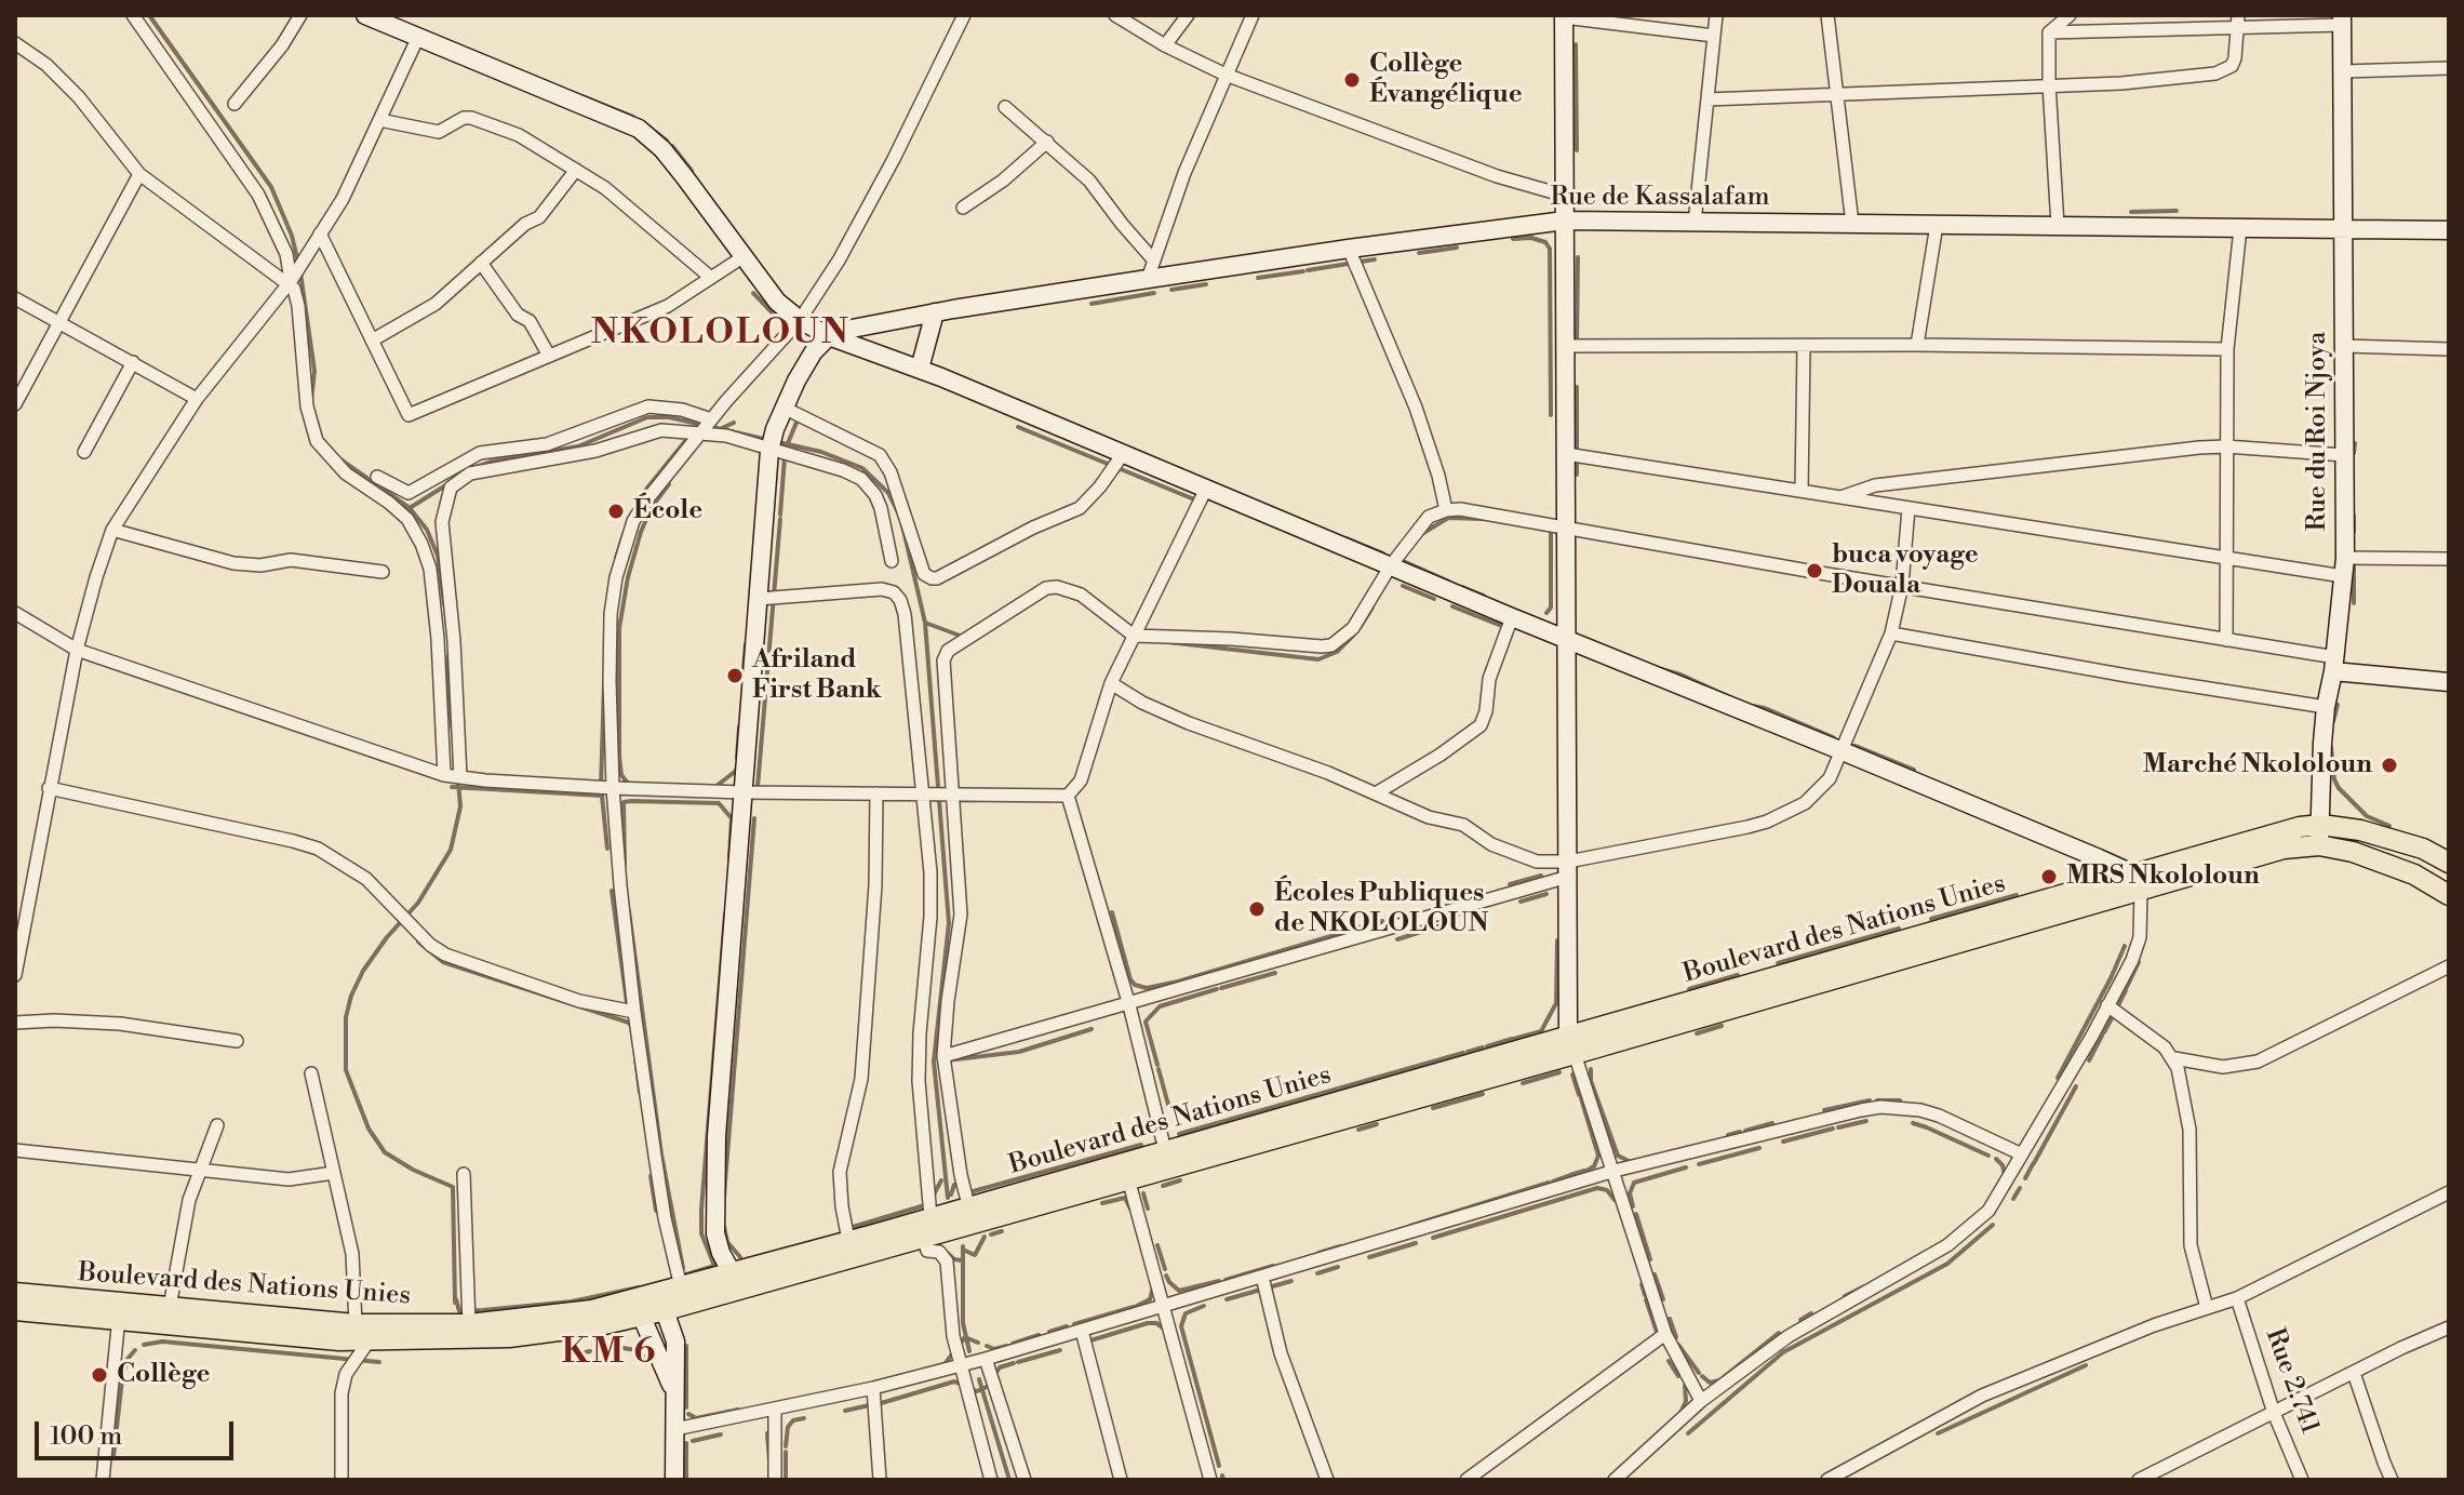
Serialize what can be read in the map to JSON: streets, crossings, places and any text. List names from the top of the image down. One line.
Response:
{"streets":{"main road":["Boulevard des Nations Unies"],"street":["Rue de Kassalafam","Rue du Roi Njoya","Rue 2.741"]},"crossings":[["Rue de Kassalafam","Rue du Roi Njoya"],["Rue du Roi Njoya","Boulevard des Nations Unies"]],"districts":["NKOLOLOUN","KM 6"],"places":["Collège Évangélique","École","buca voyage Douala","Afriland First Bank","Marché Nkololoun","MRS Nkololoun","Écoles Publiques de NKOLOLOUN","Collège"],"scale_bar":"100 m"}
